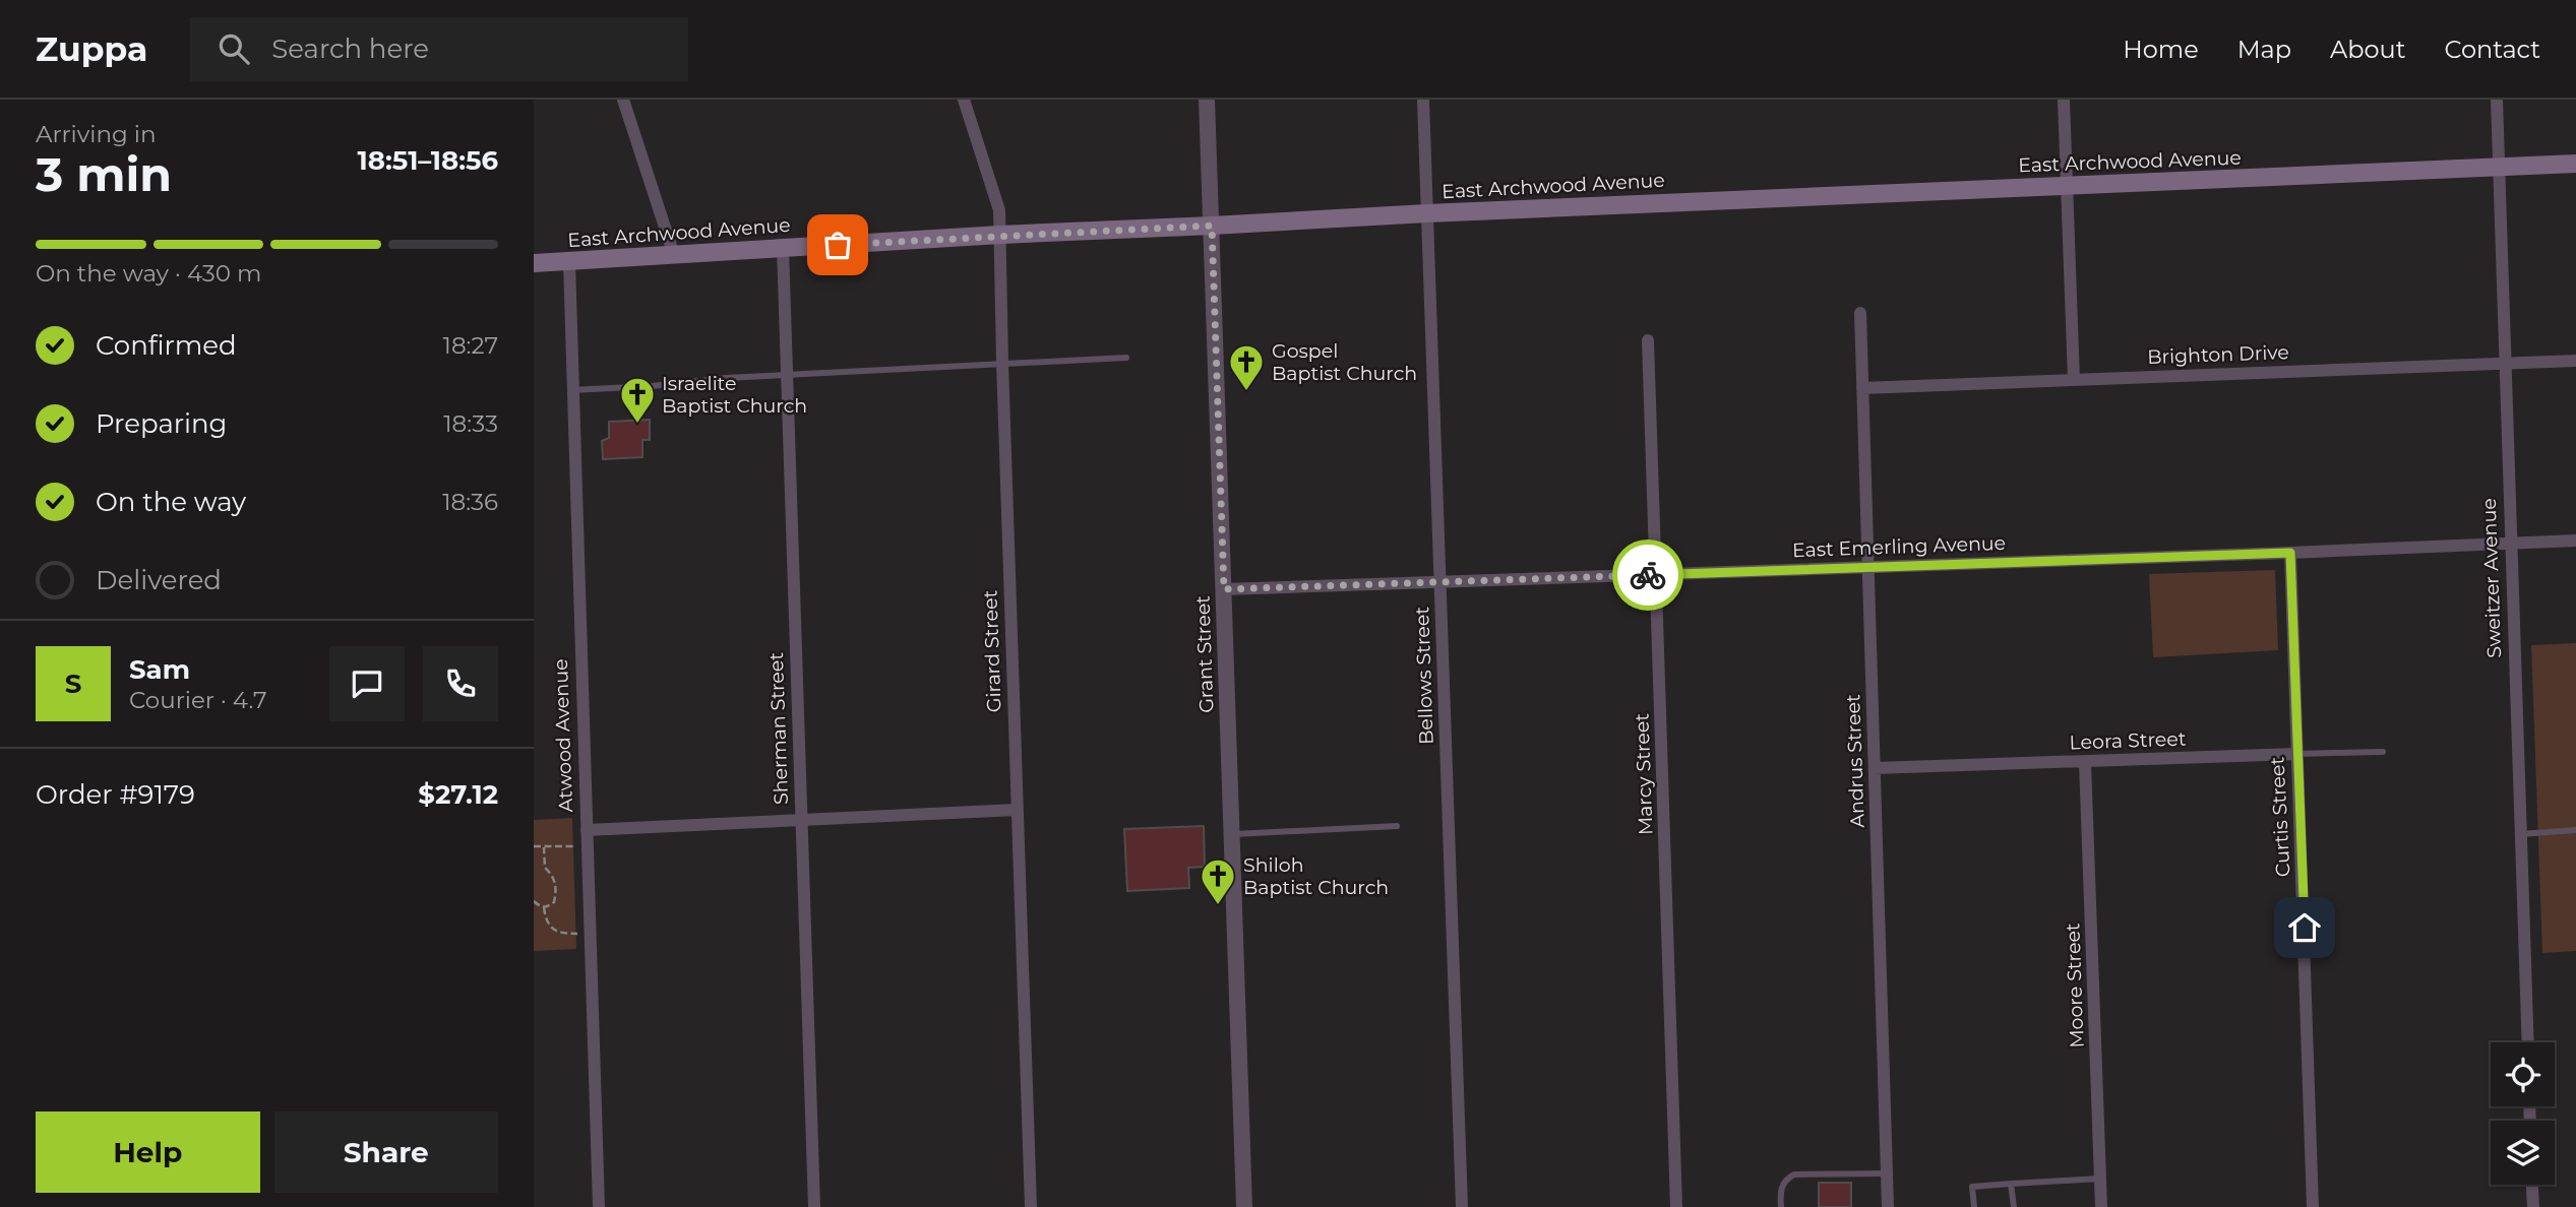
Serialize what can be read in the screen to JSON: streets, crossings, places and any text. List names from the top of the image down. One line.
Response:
{"streets":{"main road":["East Archwood Avenue"],"street":["Brighton Drive","East Emerling Avenue","Sweitzer Avenue","Girard Street","Grant Street","Bellows Street","Sherman Street","Atwood Avenue","Leora Street","Andrus Street","Marcy Street","Curtis Street","Moore Street"]},"crossings":[["East Archwood Avenue","Sweitzer Avenue"],["East Archwood Avenue","Girard Street"],["East Archwood Avenue","Grant Street"],["East Archwood Avenue","Bellows Street"],["East Archwood Avenue","Sherman Street"],["East Archwood Avenue","Atwood Avenue"],["Brighton Drive","Sweitzer Avenue"],["Brighton Drive","Andrus Street"],["East Emerling Avenue","Sweitzer Avenue"],["East Emerling Avenue","Grant Street"],["East Emerling Avenue","Bellows Street"],["East Emerling Avenue","Andrus Street"],["East Emerling Avenue","Marcy Street"],["East Emerling Avenue","Curtis Street"],["Leora Street","Andrus Street"],["Leora Street","Curtis Street"],["Leora Street","Moore Street"]],"places":{"church":["Gospel Baptist Church","Israelite Baptist Church","Shiloh Baptist Church"]},"page":{"header":"Zuppa","search":"Search here","nav":["Home","Map","About","Contact"],"heading":["3 min","Arriving in","18:51–18:56"],"panel":["Sam","Courier · 4.7","Order #9179","$27.12"],"bar":"On the way · 430 m","list":[["Confirmed","18:27"],["Preparing","18:33"],["On the way","18:36"],"Delivered"],"round":"S","buttons":["Help","Share"]}}
